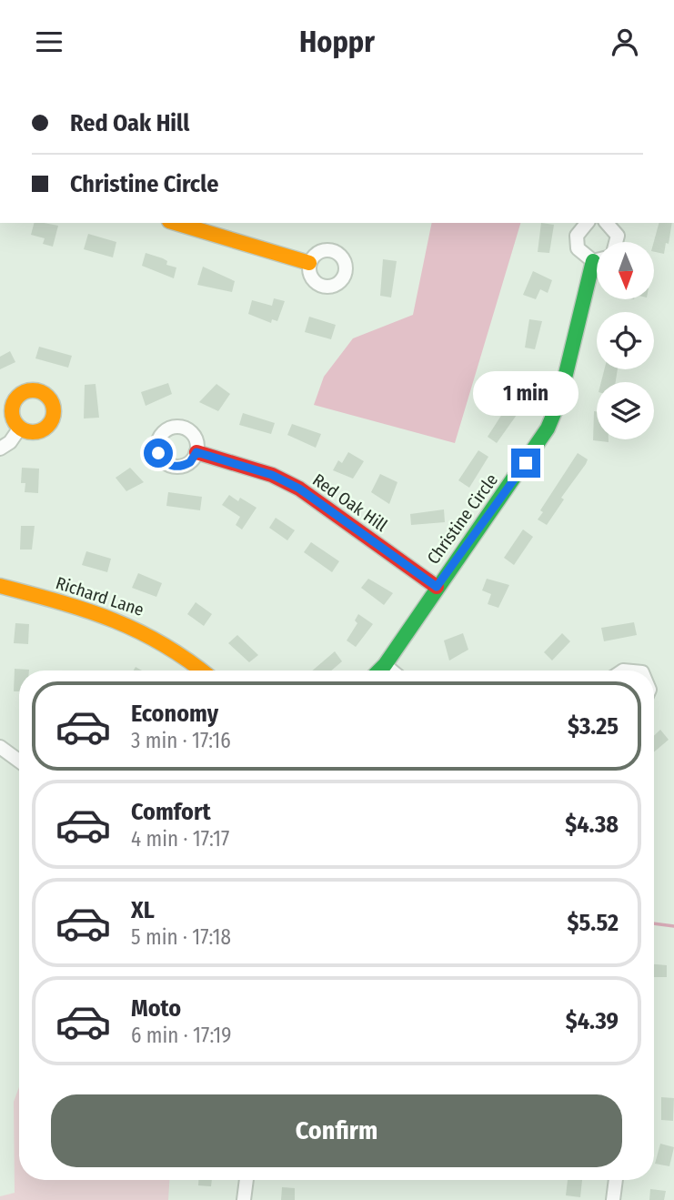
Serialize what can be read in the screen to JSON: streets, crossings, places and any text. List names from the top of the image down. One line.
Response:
{"streets":{"street":["Red Oak Hill","Christine Circle","Richard Lane"]},"crossings":[["Red Oak Hill","Christine Circle"]],"north":"bottom","page":{"header":"Hoppr","banner":["Red Oak Hill","Christine Circle"],"bubble":"1 min","list":[{"name":"Economy","note":"3 min · 17:16","value":"$3.25"},{"name":"Comfort","note":"4 min · 17:17","value":"$4.38"},{"name":"XL","note":"5 min · 17:18","value":"$5.52"},{"name":"Moto","note":"6 min · 17:19","value":"$4.39"}],"buttons":"Confirm"}}
